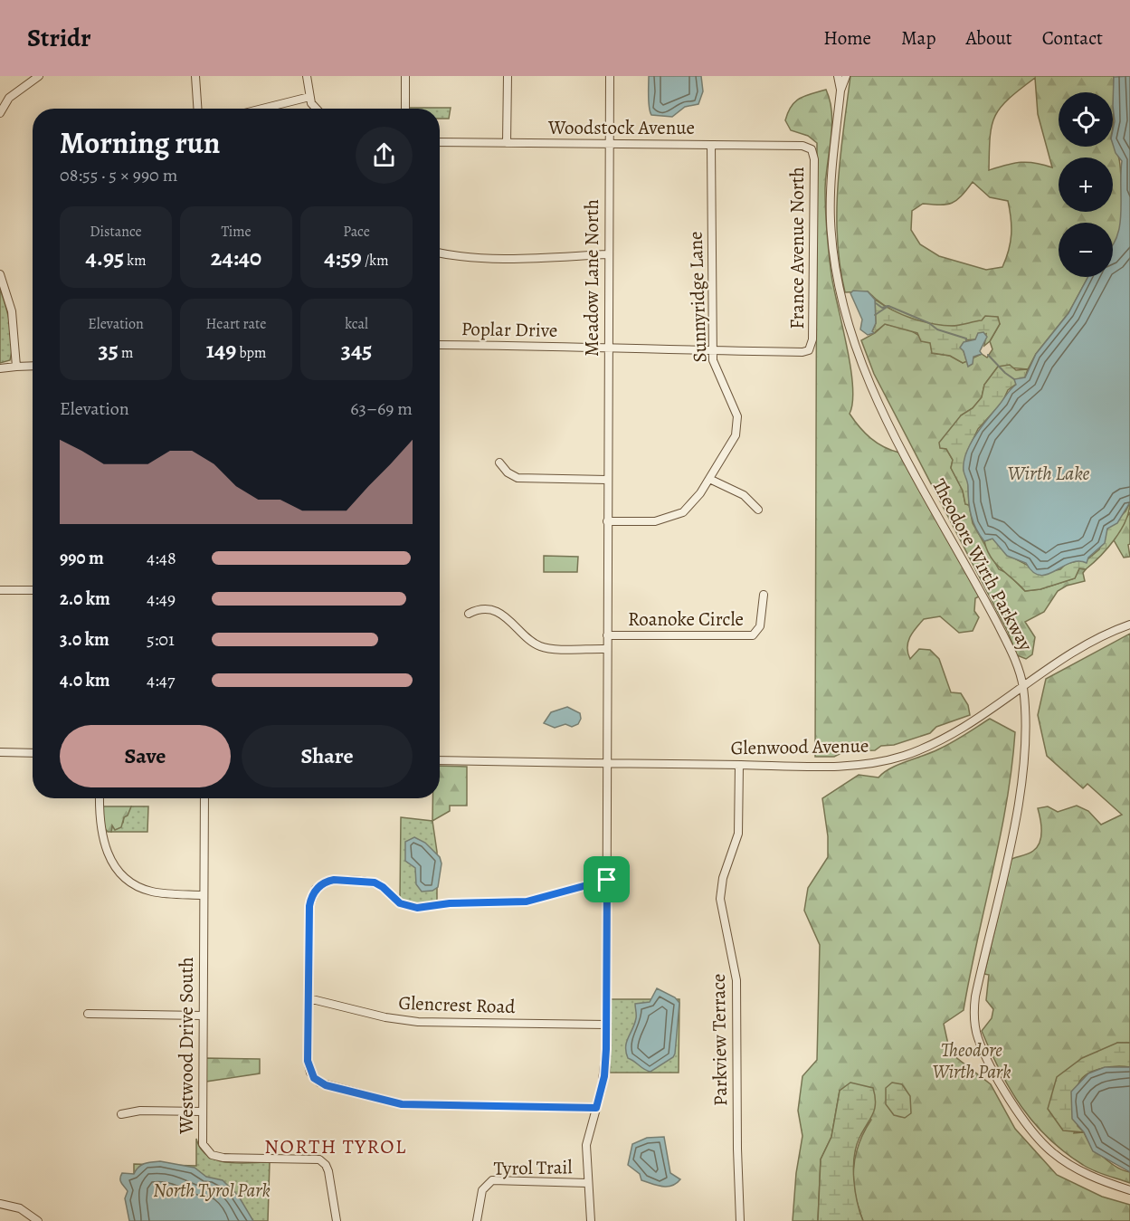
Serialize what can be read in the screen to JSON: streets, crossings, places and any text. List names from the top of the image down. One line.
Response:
{"streets":{"street":["Woodstock Avenue","France Avenue North","Meadow Lane North","Sunnyridge Lane","Poplar Drive","Theodore Wirth Parkway","Roanoke Circle","Glenwood Avenue","Glencrest Road","Parkview Terrace","Westwood Drive South","Tyrol Trail"]},"crossings":[["Woodstock Avenue","France Avenue North"],["Woodstock Avenue","Meadow Lane North"],["Woodstock Avenue","Sunnyridge Lane"],["France Avenue North","Poplar Drive"],["Meadow Lane North","Sunnyridge Lane"],["Meadow Lane North","Poplar Drive"],["Meadow Lane North","Roanoke Circle"],["Sunnyridge Lane","Poplar Drive"],["Theodore Wirth Parkway","Glenwood Avenue"],["Glenwood Avenue","Parkview Terrace"]],"districts":["NORTH TYROL"],"water":["Wirth Lake"],"parks":["Theodore Wirth Park","North Tyrol Park"],"page":{"header":"Stridr","nav":["Home","Map","About","Contact"],"map_buttons":["+","−"],"heading":["Morning run","08:55 · 5 × 990 m"],"stats":[["Distance","4.95 km"],["Time","24:40"],["Pace","4:59 /km"],["Elevation","35 m"],["Heart rate","149 bpm"],["kcal","345"]],"chart":["Elevation","63–69 m"],"list":[{"name":"990 m","note":"4:48"},{"name":"2.0 km","note":"4:49"},{"name":"3.0 km","note":"5:01"},{"name":"4.0 km","note":"4:47"}],"buttons":["Save","Share"]}}
